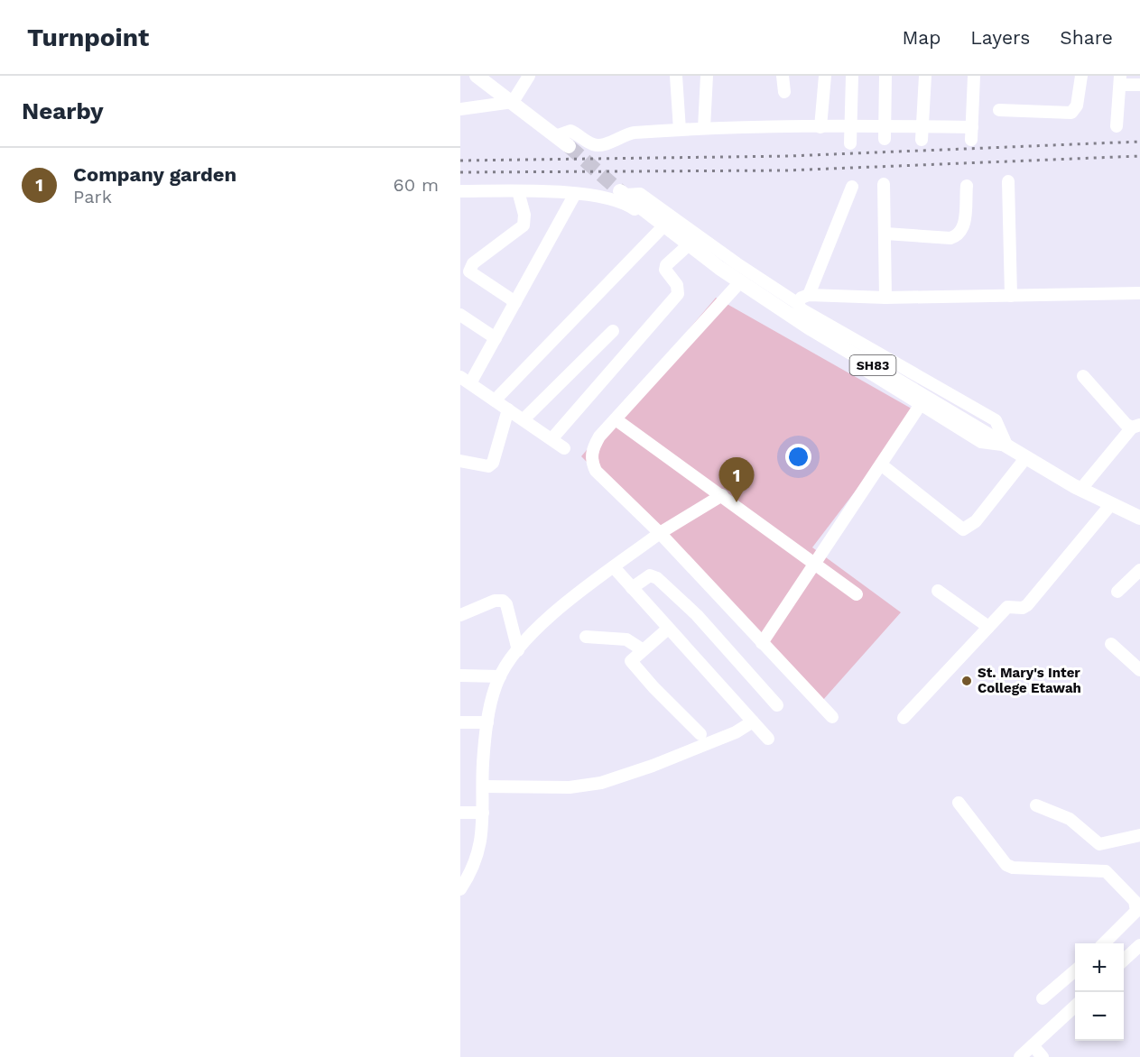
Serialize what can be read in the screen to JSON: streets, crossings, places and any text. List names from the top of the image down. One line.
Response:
{"streets":{"main road":["SH83"]},"places":["St. Mary's Inter College Etawah"],"page":{"header":"Turnpoint","nav":["Map","Layers","Share"],"heading":"Nearby","list":[{"mark":"1","name":"Company garden","note":"Park","value":"60 m"}],"pins":"1","map_buttons":["+","−"]}}
